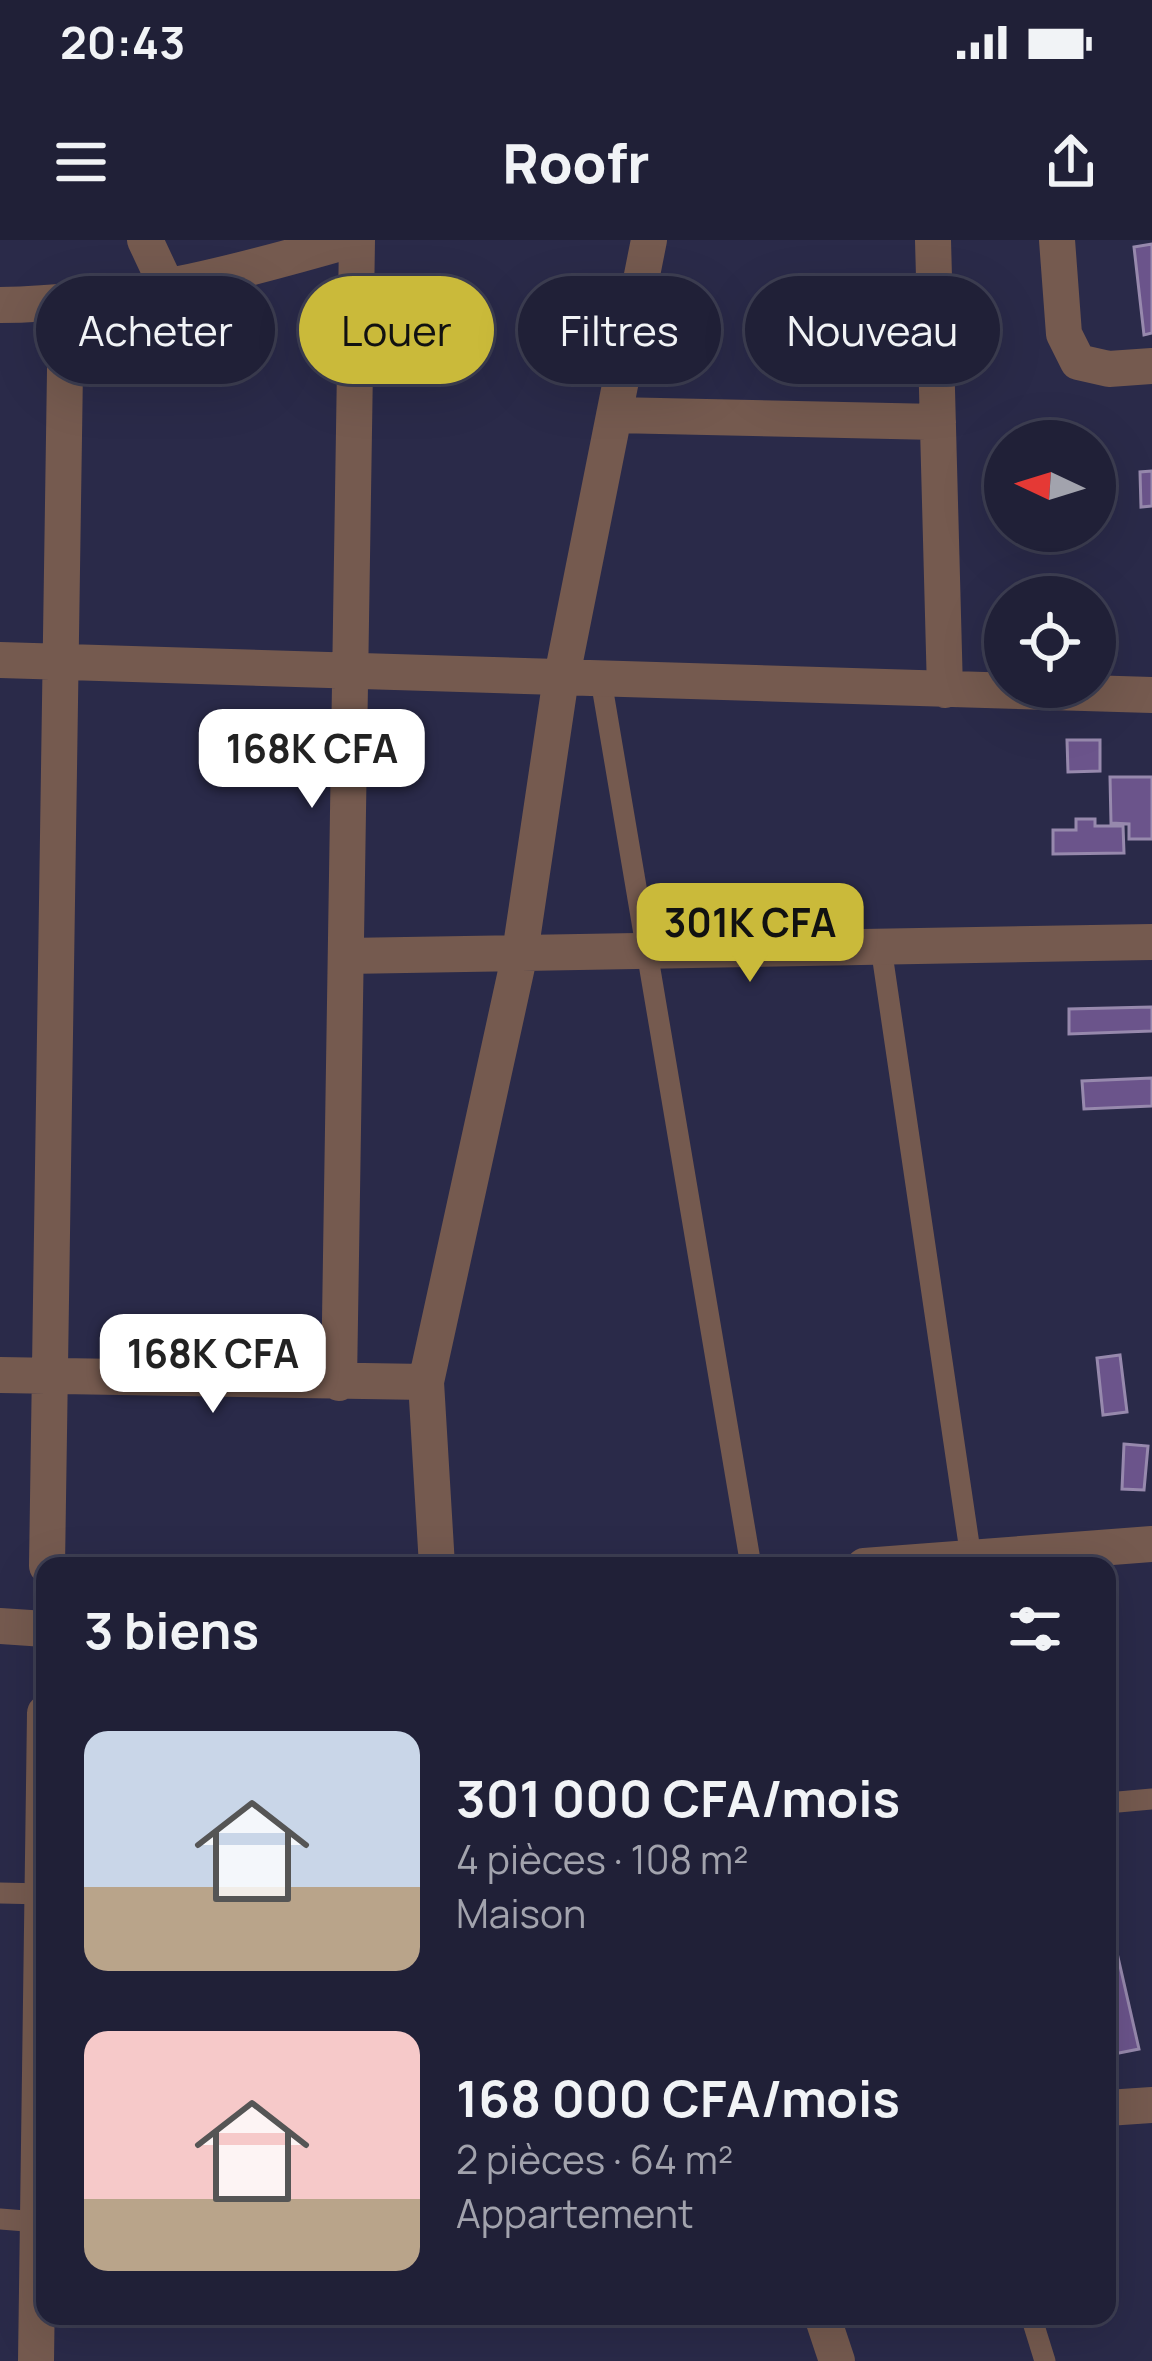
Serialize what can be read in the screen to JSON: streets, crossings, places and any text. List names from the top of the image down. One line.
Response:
{"north":"left","page":{"status":"20:43","header":"Roofr","chip":["Acheter","Louer","Filtres","Nouveau"],"price":["168K CFA","301K CFA","168K CFA"],"heading":"3 biens","list":[{"name":"301 000 CFA/mois","note":"4 pièces · 108 m² · Maison"},{"name":"168 000 CFA/mois","note":"2 pièces · 64 m² · Appartement"}]}}
